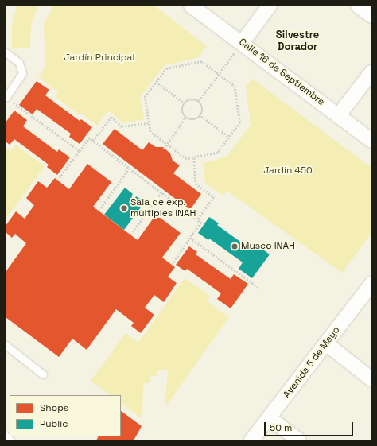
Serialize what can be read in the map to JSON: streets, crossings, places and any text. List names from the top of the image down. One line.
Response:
{"streets":{"street":["Calle 16 de Septiembre","Avenida 5 de Mayo"]},"districts":["Silvestre Dorador"],"parks":["Jardín Principal","Jardín 450"],"places":["Sala de exp. múltiples INAH","Museo INAH"],"legend":["Shops","Public"],"scale_bar":"50 m"}
